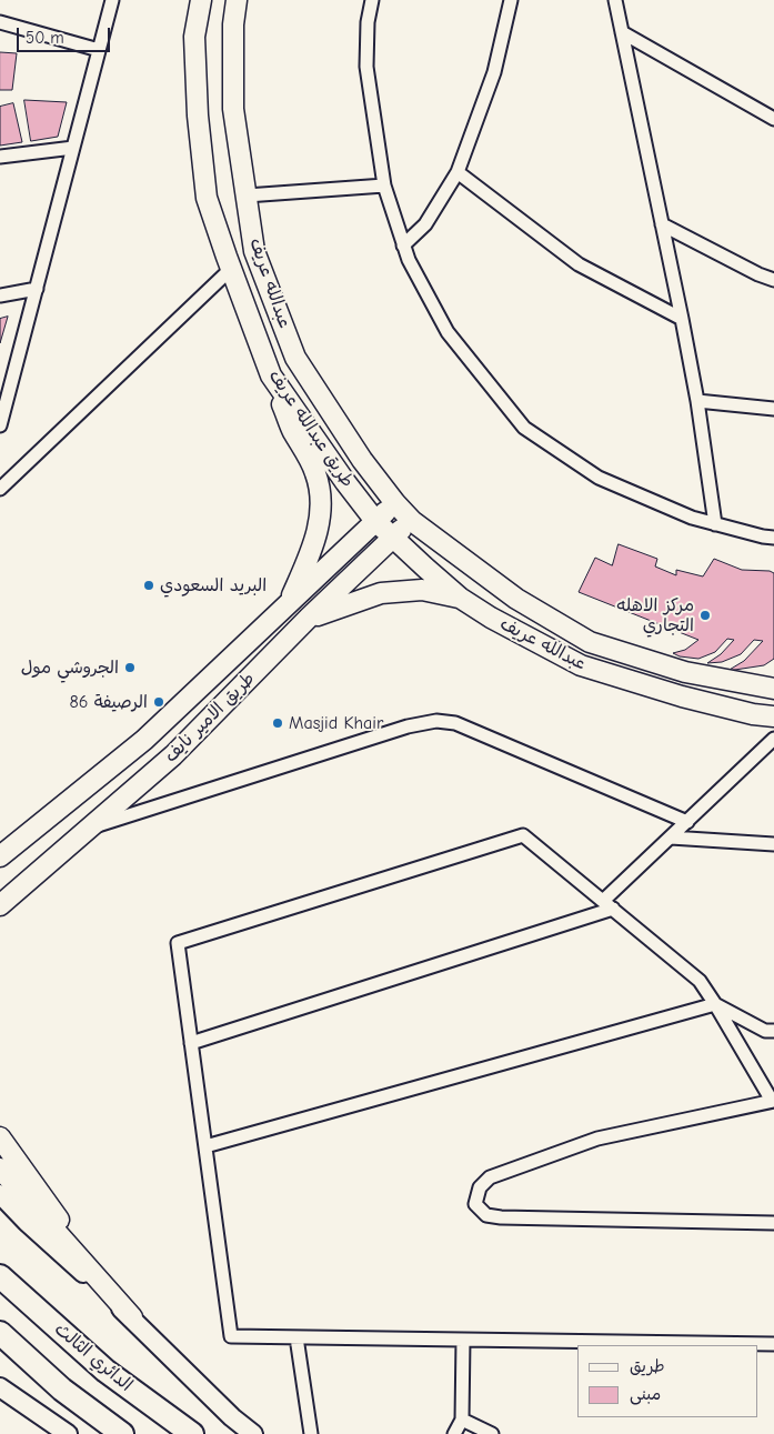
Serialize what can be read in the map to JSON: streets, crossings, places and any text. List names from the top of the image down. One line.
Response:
{"streets":{"highway":["الدائري الثالث"],"main road":["عبدالله عريف","طريق عبدالله عريف","طريق الامير نايف"]},"crossings":[["عبدالله عريف","طريق عبدالله عريف"],["عبدالله عريف","طريق الامير نايف"],["طريق عبدالله عريف","طريق الامير نايف"]],"places":["البريد السعودي","مركز الاهله التجاري","الجروشي مول","الرصيفة 86","Masjid Khair"],"legend":["طريق","مبنى"],"scale_bar":"50 m"}
